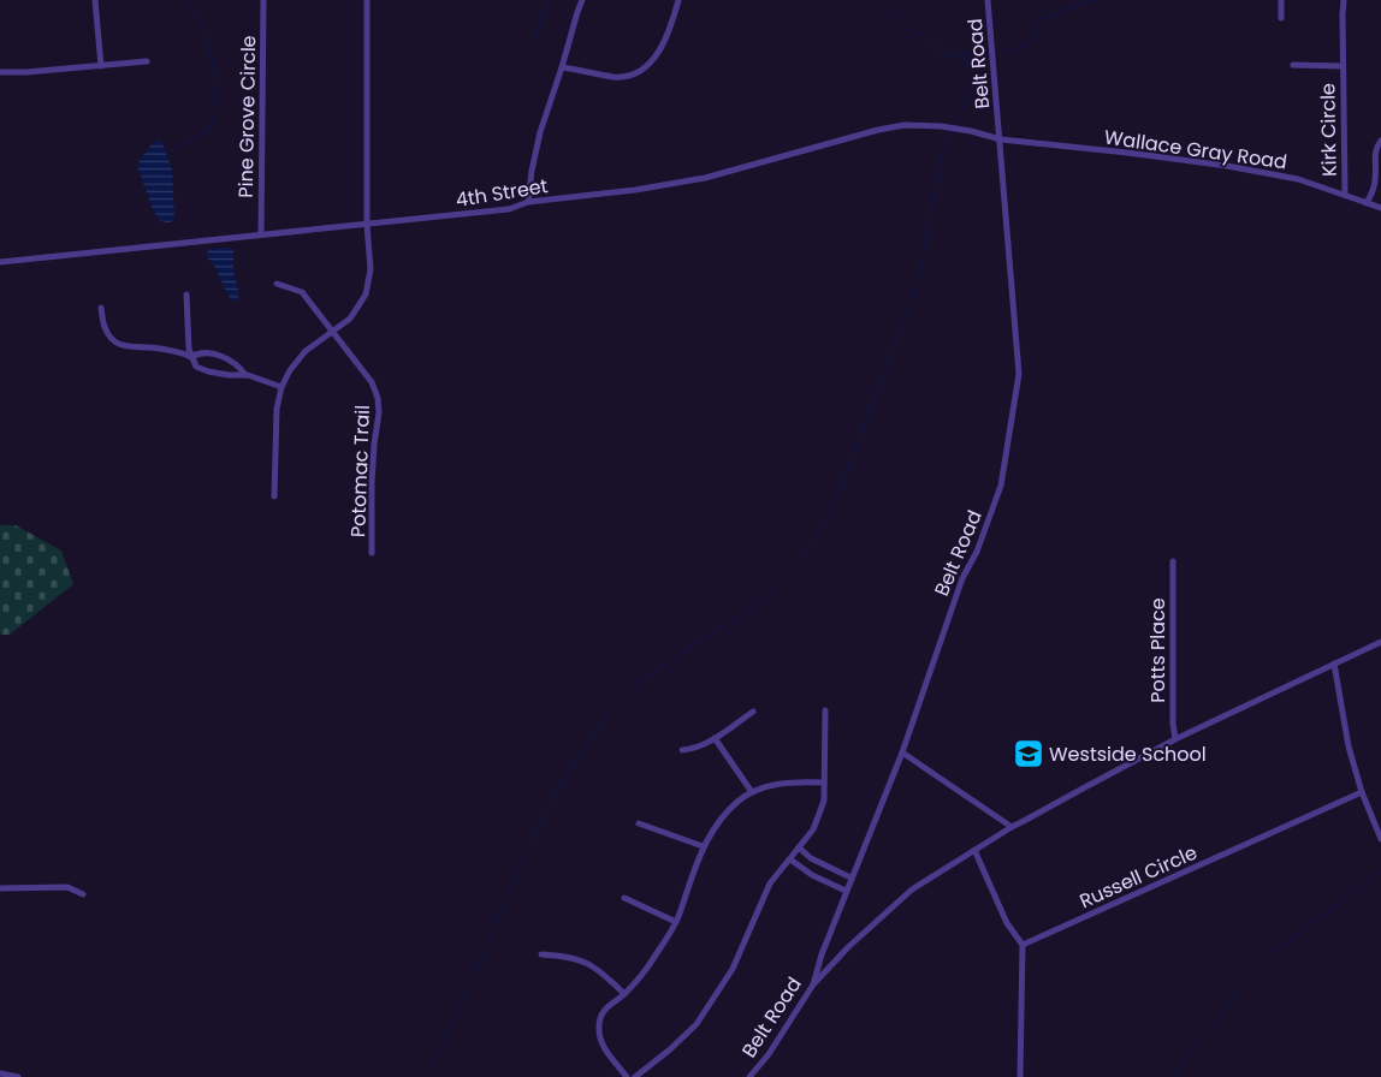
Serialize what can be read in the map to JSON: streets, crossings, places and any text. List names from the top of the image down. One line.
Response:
{"streets":{"street":["Belt Road","Pine Grove Circle","Kirk Circle","Wallace Gray Road","4th Street","Potomac Trail","Potts Place","Russell Circle"]},"crossings":[["Belt Road","Wallace Gray Road"],["Belt Road","4th Street"],["Pine Grove Circle","4th Street"],["Kirk Circle","Wallace Gray Road"],["Wallace Gray Road","4th Street"]],"places":{"school or university":["Westside School"]}}
